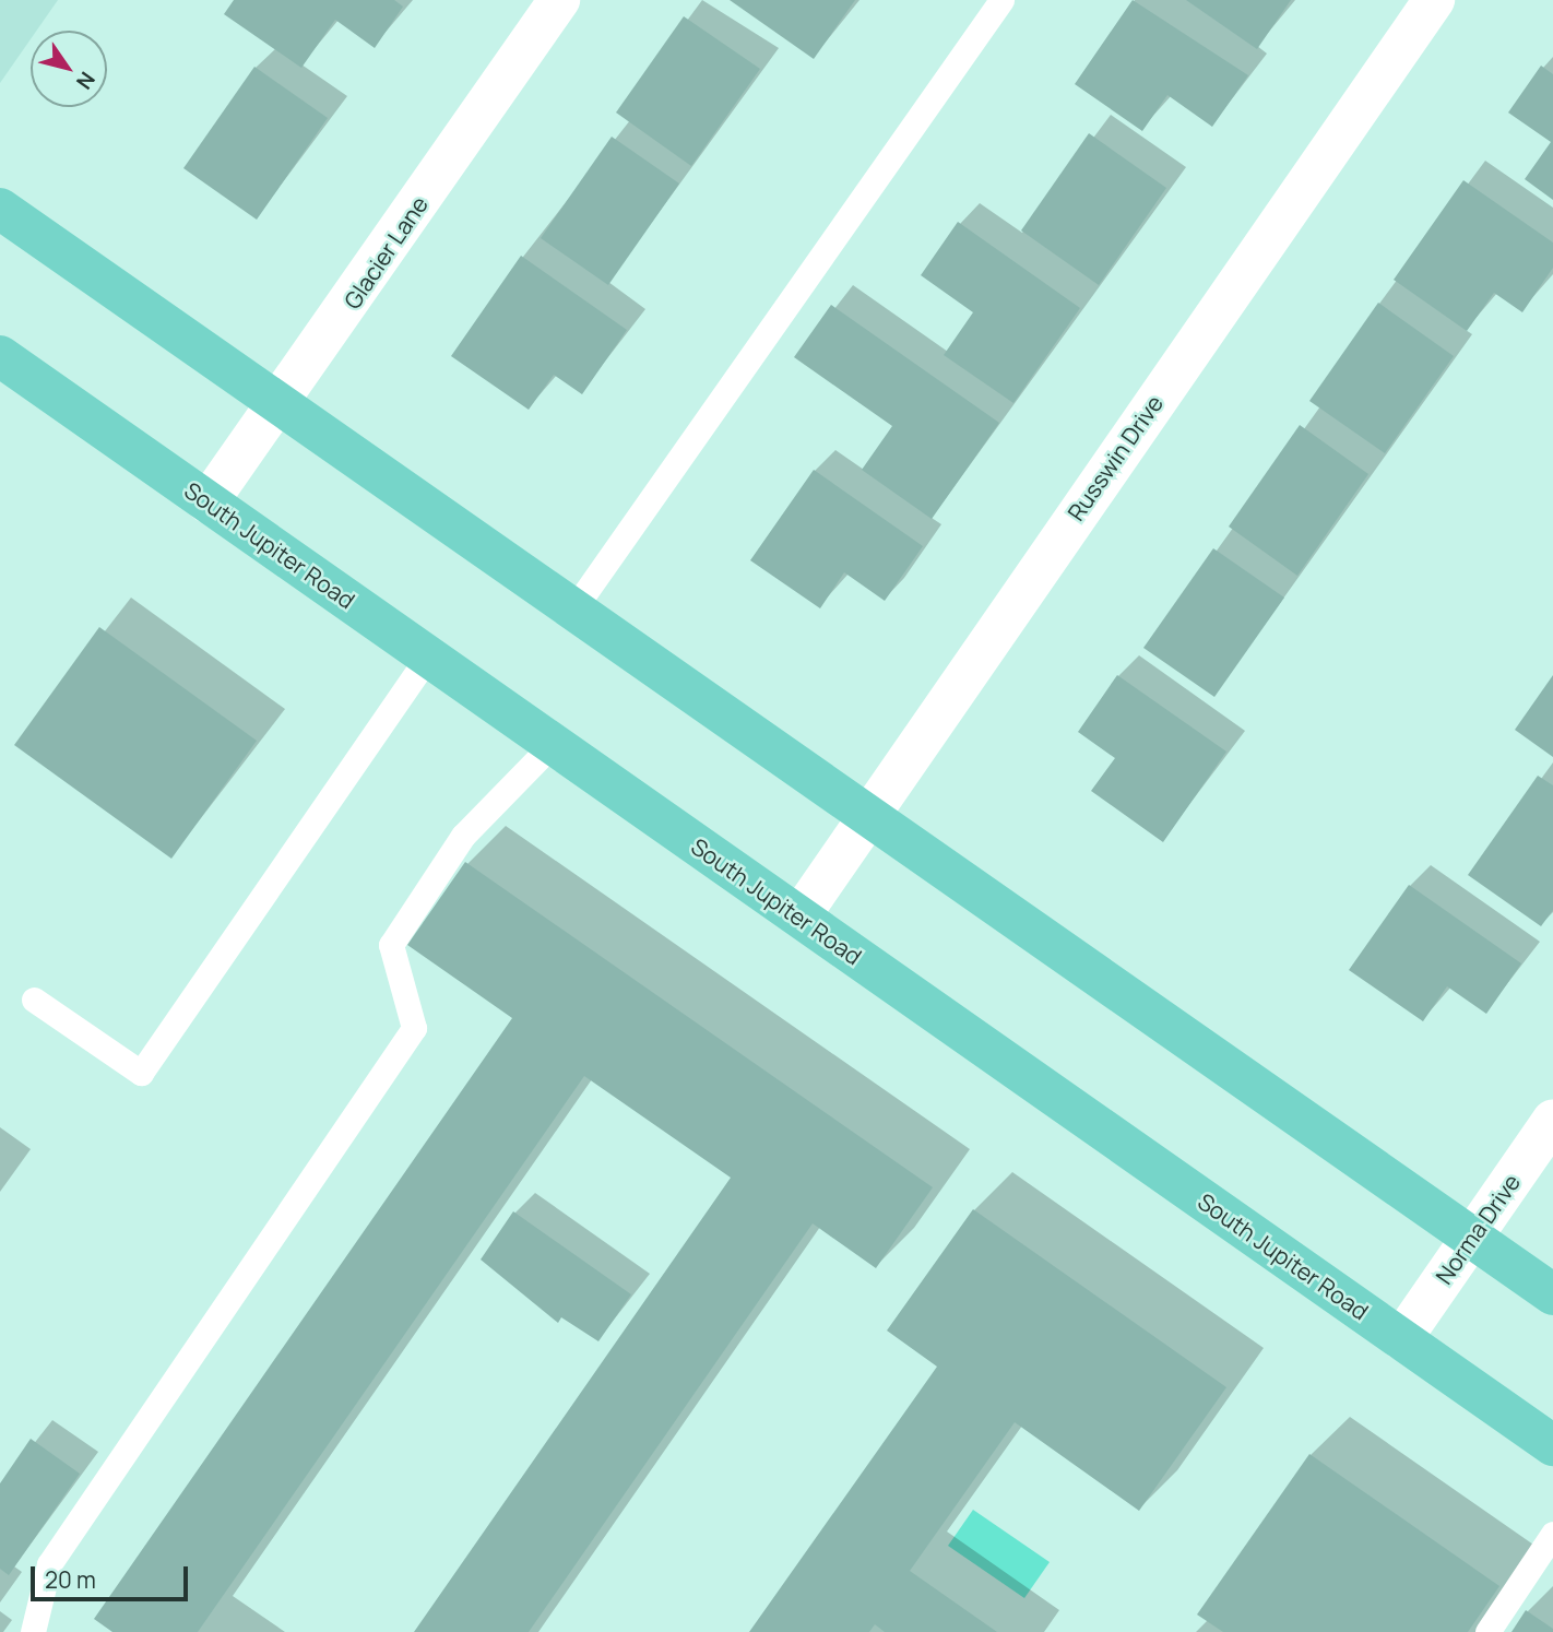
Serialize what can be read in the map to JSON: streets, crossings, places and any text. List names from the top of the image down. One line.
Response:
{"streets":{"main road":["South Jupiter Road"],"street":["Glacier Lane","Russwin Drive","Norma Drive"]},"crossings":[["Glacier Lane","South Jupiter Road"],["Russwin Drive","South Jupiter Road"],["South Jupiter Road","Norma Drive"]],"scale_bar":"20 m","north":"bottom right"}
